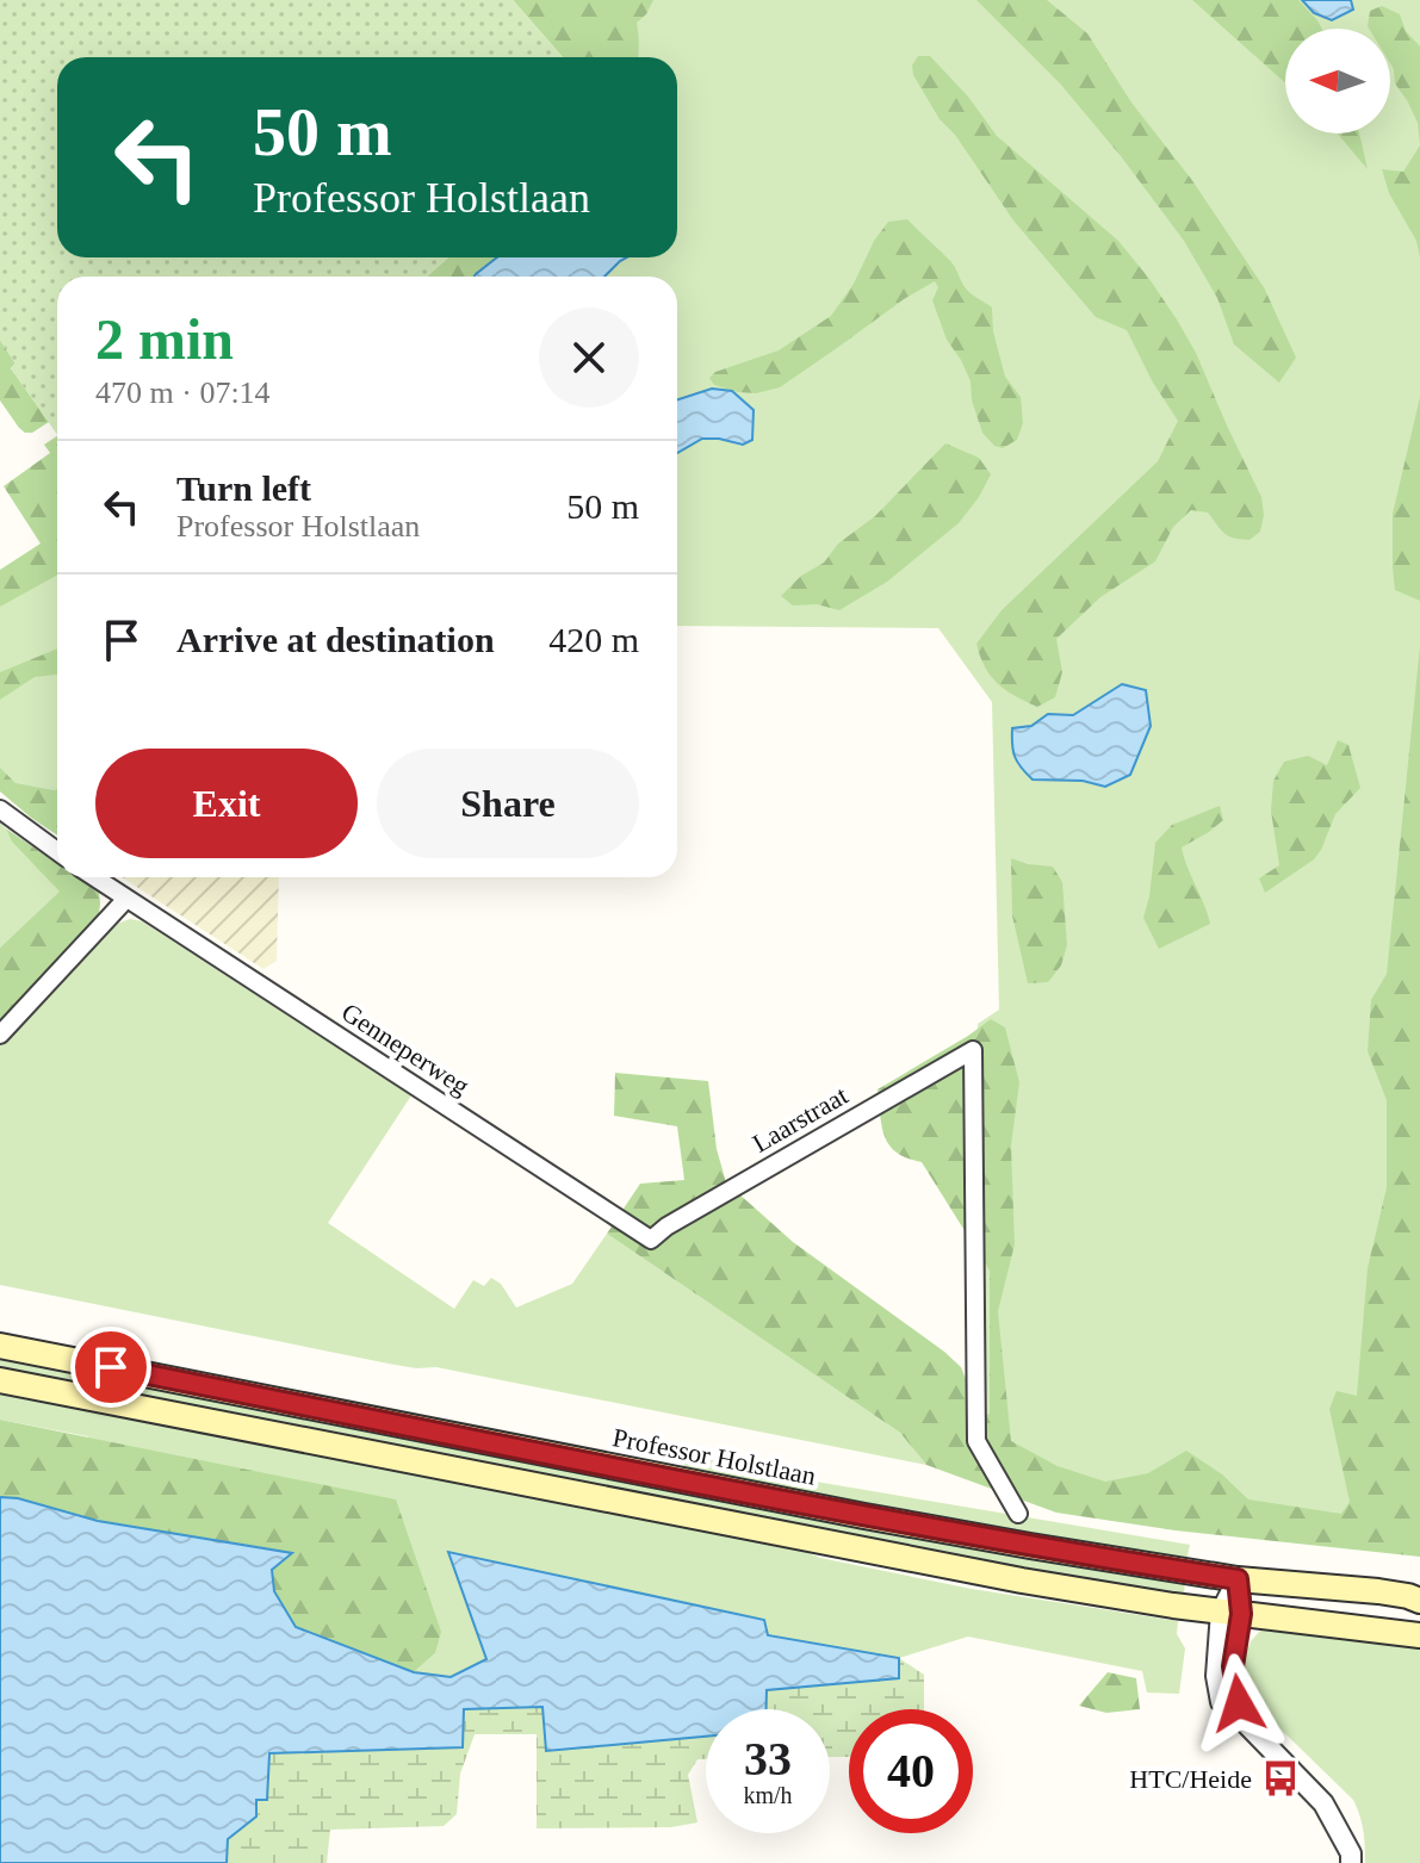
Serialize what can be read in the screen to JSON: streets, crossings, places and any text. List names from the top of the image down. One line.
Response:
{"streets":{"main road":["Professor Holstlaan"],"street":["Genneperweg","Laarstraat"]},"crossings":[["Genneperweg","Laarstraat"]],"places":{"bus stop":["HTC/Heide"]},"north":"left","page":{"turn":["50 m","Professor Holstlaan"],"heading":["2 min","470 m · 07:14"],"list":[{"name":"Turn left","note":"Professor Holstlaan","value":"50 m"},{"name":"Arrive at destination","value":"420 m"}],"buttons":["Exit","Share"],"speed":"33 km/h","limit":"40"}}
